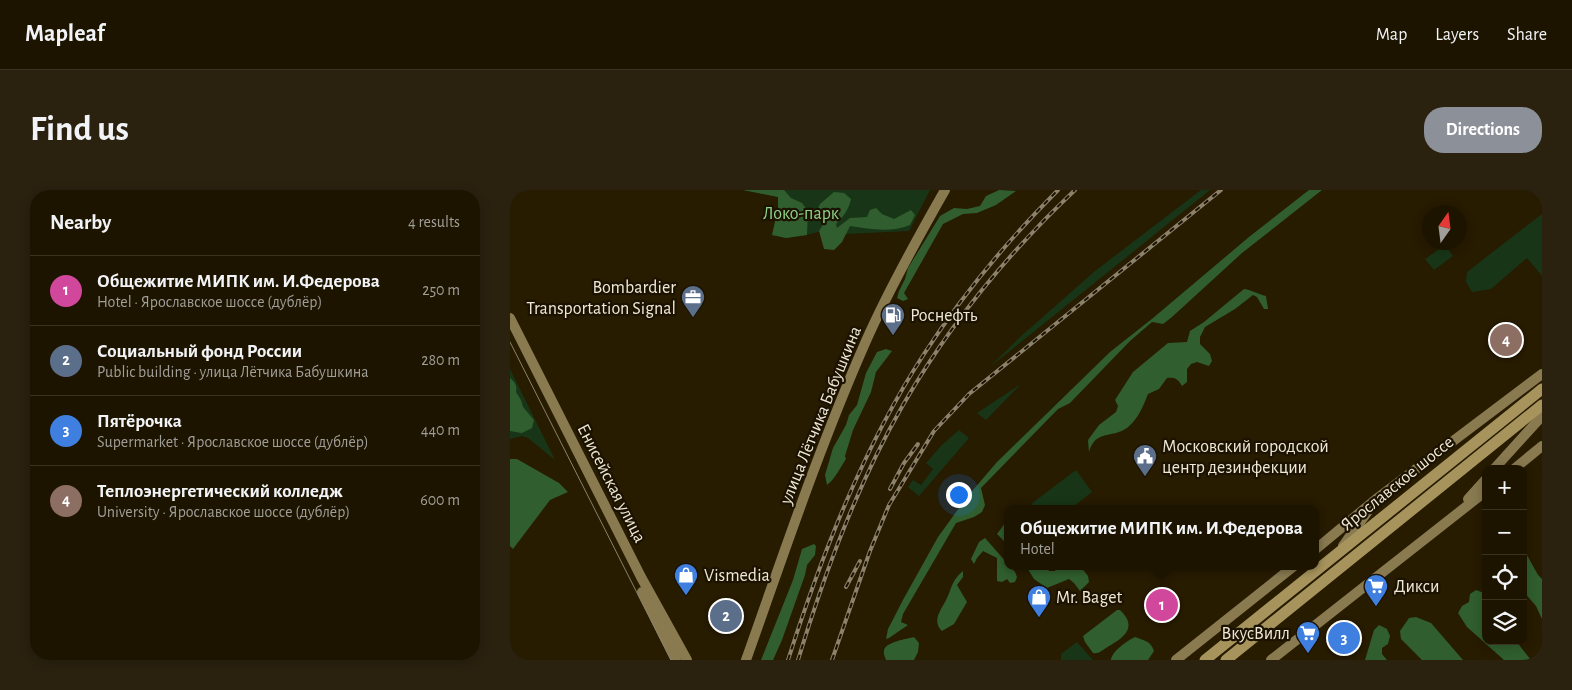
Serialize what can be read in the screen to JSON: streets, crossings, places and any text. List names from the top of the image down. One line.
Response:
{"streets":{"main road":["улица Лётчика Бабушкина","Енисейская улица","Ярославское шоссе"]},"parks":["Локо-парк"],"places":{"office":["Bombardier Transportation Signal"],"fuel station":["Роснефть"],"public building":["Московский городской центр дезинфекции"],"shop":["Vismedia","Mr. Baget"],"supermarket":["Дикси","ВкусВилл"]},"north":"top","page":{"header":"Mapleaf","nav":["Map","Layers","Share"],"buttons":"Directions","title":"Find us","heading":["Nearby","4 results"],"list":[{"mark":"1","name":"Общежитие МИПК им. И.Федерова","note":"Hotel · Ярославское шоссе (дублёр)","value":"250 m"},{"mark":"2","name":"Социальный фонд России","note":"Public building · улица Лётчика Бабушкина","value":"280 m"},{"mark":"3","name":"Пятёрочка","note":"Supermarket · Ярославское шоссе (дублёр)","value":"440 m"},{"mark":"4","name":"Теплоэнергетический колледж","note":"University · Ярославское шоссе (дублёр)","value":"600 m"}],"pins":["4","1","2","3"],"map_buttons":["+","−"],"popup":["Общежитие МИПК им. И.Федерова","Hotel"]}}
